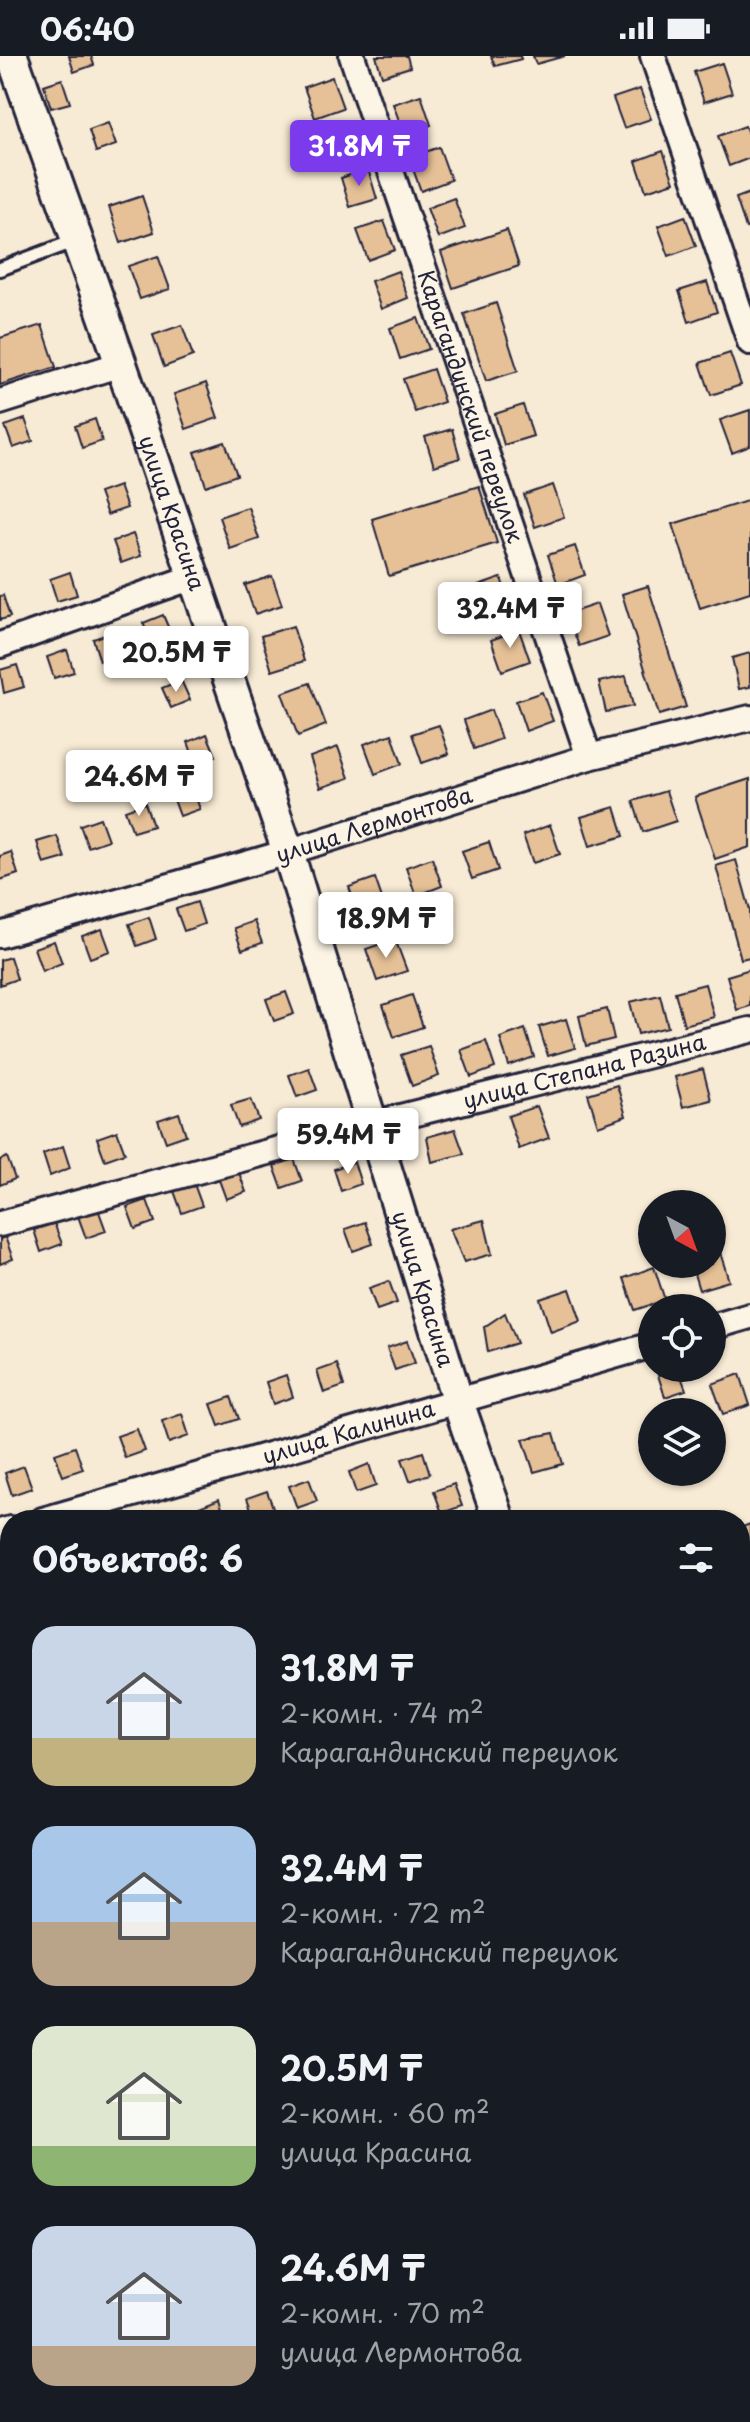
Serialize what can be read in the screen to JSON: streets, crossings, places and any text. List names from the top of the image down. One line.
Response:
{"streets":{"street":["Карагандинский переулок","улица Красина","улица Лермонтова","улица Степана Разина","улица Калинина"]},"crossings":[["Карагандинский переулок","улица Лермонтова"],["улица Красина","улица Лермонтова"],["улица Красина","улица Степана Разина"],["улица Красина","улица Калинина"]],"north":"bottom right","page":{"status":"06:40","price":["31.8M ₸","32.4M ₸","20.5M ₸","24.6M ₸","18.9M ₸","59.4M ₸"],"heading":"Объектов: 6","list":[{"name":"31.8M ₸","note":"2-комн. · 74 m² · Карагандинский переулок"},{"name":"32.4M ₸","note":"2-комн. · 72 m² · Карагандинский переулок"},{"name":"20.5M ₸","note":"2-комн. · 60 m² · улица Красина"},{"name":"24.6M ₸","note":"2-комн. · 70 m² · улица Лермонтова"}]}}
